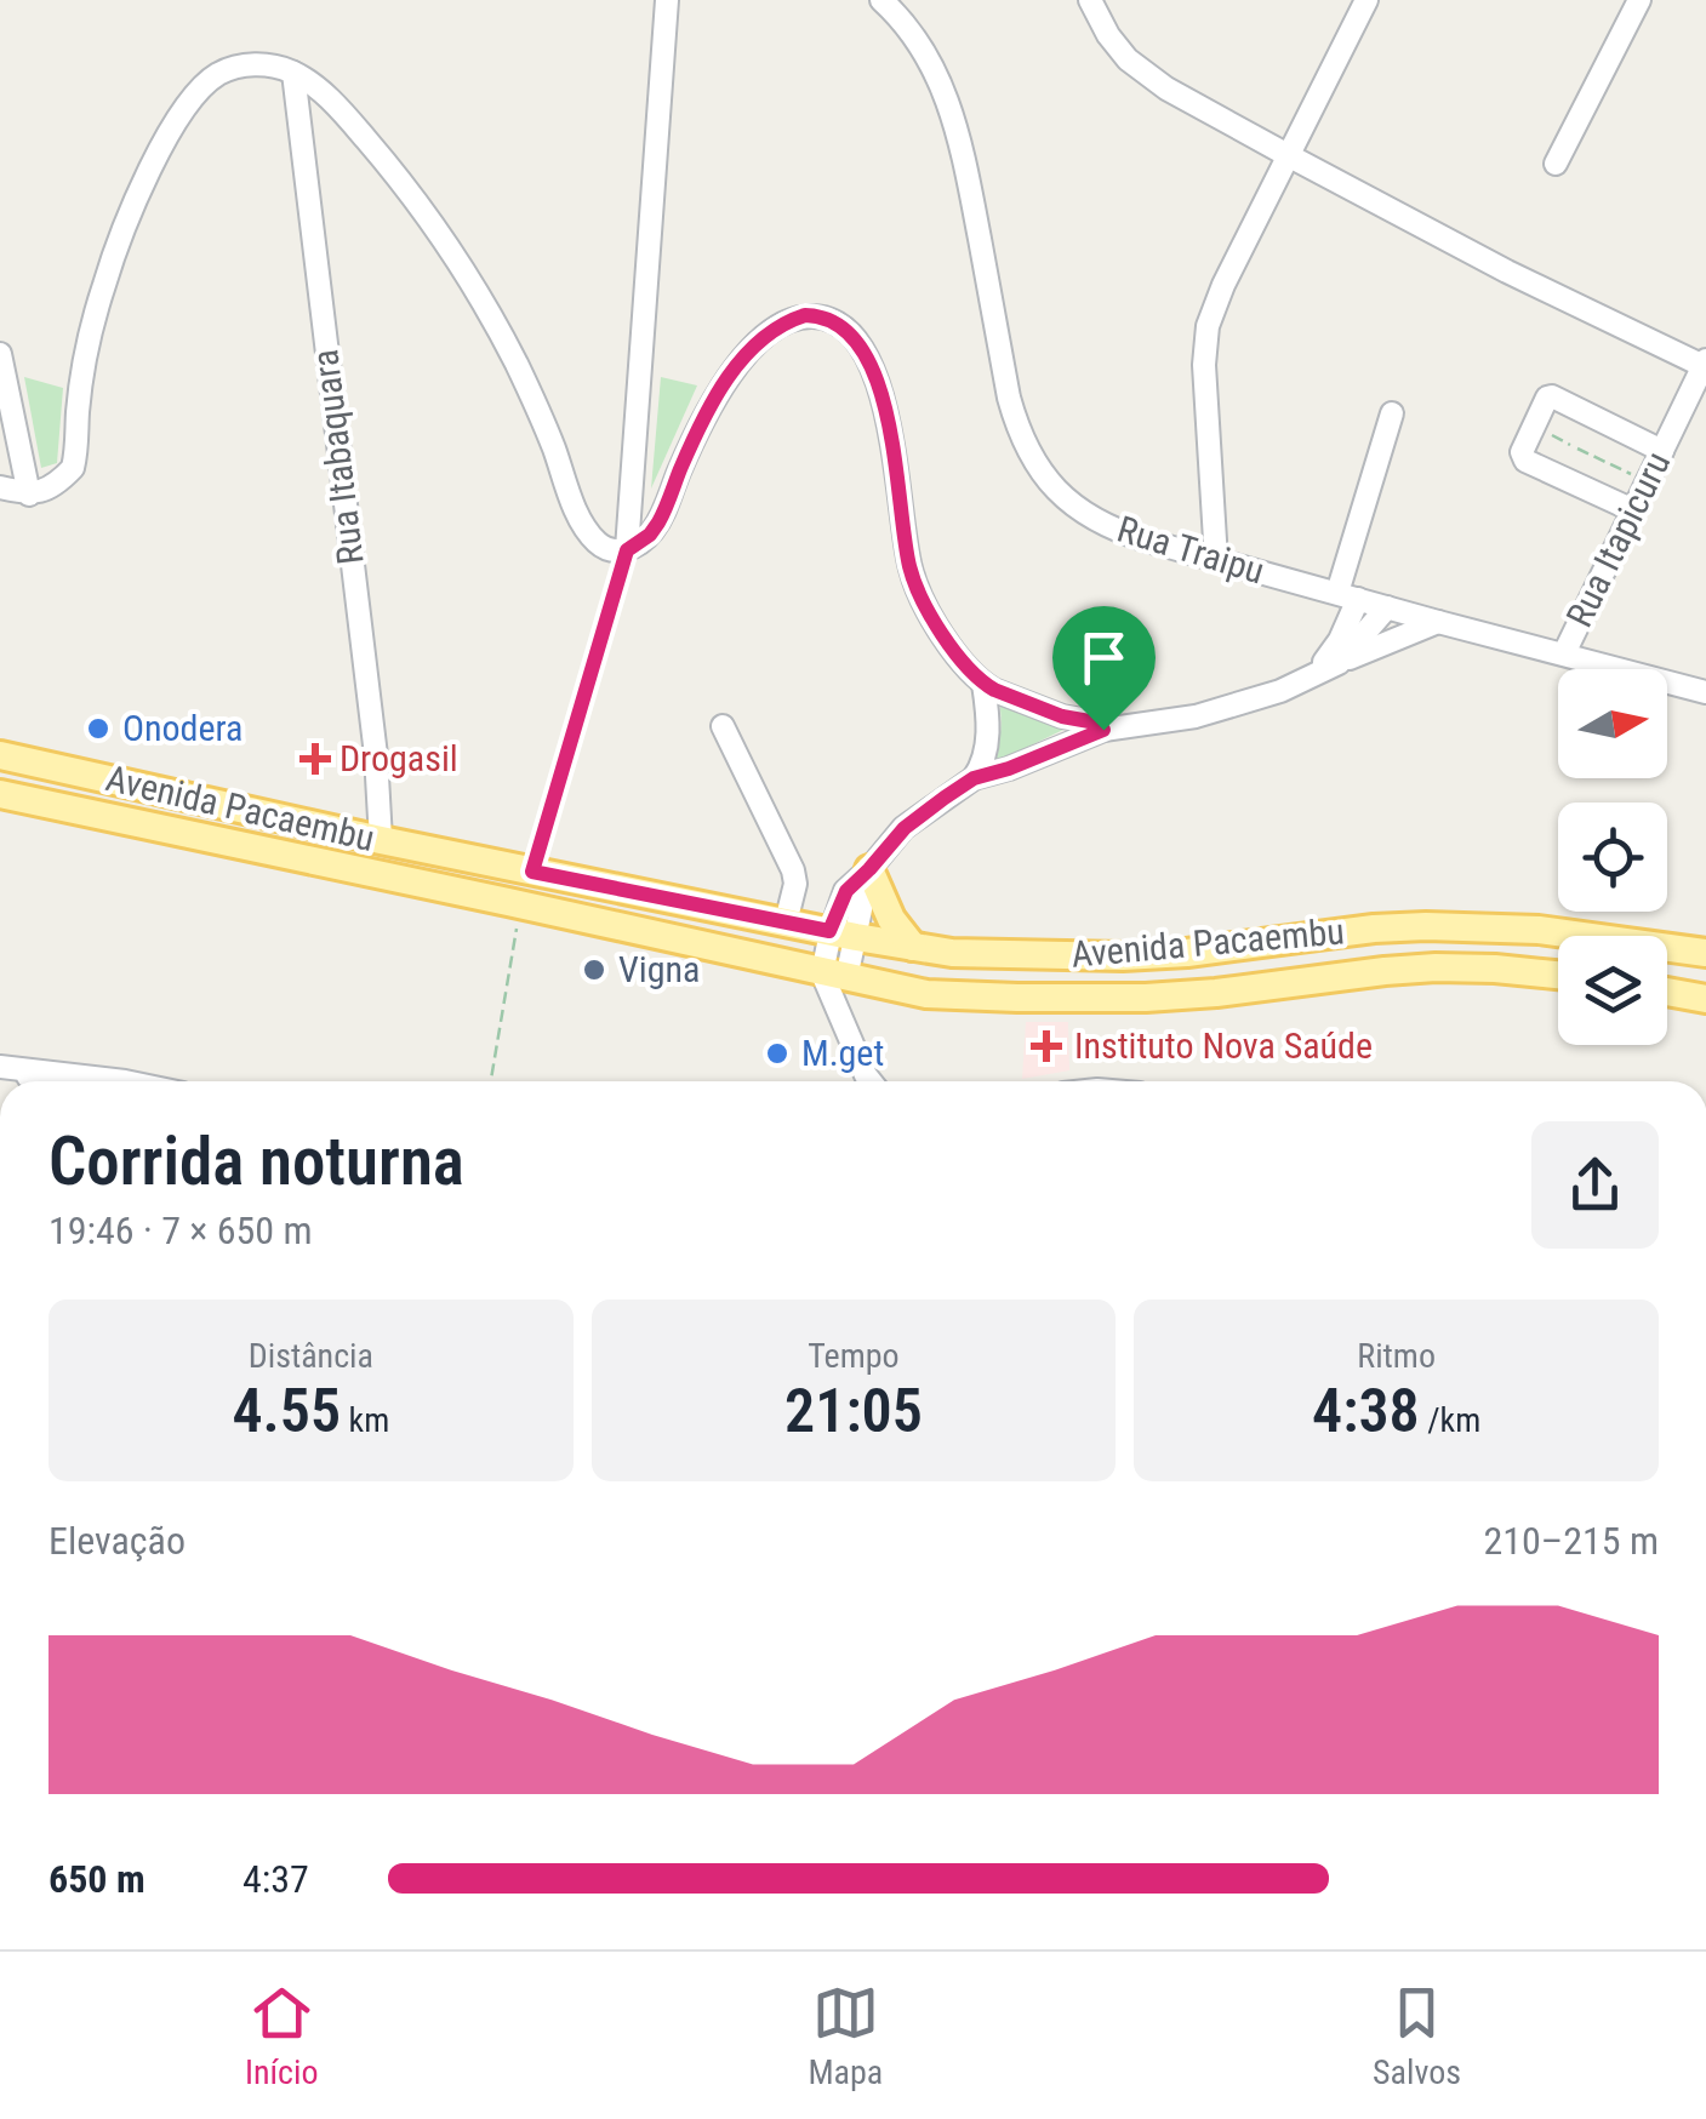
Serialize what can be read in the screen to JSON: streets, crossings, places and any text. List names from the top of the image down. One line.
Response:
{"streets":{"main road":["Avenida Pacaembu"],"street":["Rua Itabaquara","Rua Itapicuru","Rua Traipu"]},"crossings":[["Rua Itabaquara","Avenida Pacaembu"],["Rua Itapicuru","Rua Traipu"]],"places":{"other":["Onodera","Vigna","M.get"],"health":["Drogasil","Instituto Nova Saúde"]},"north":"right","page":{"heading":["Corrida noturna","19:46 · 7 × 650 m"],"stats":[["Distância","4.55 km"],["Tempo","21:05"],["Ritmo","4:38 /km"]],"chart":["Elevação","210–215 m"],"list":[{"name":"650 m","note":"4:37"}],"tabs":["Início","Mapa","Salvos"]}}
